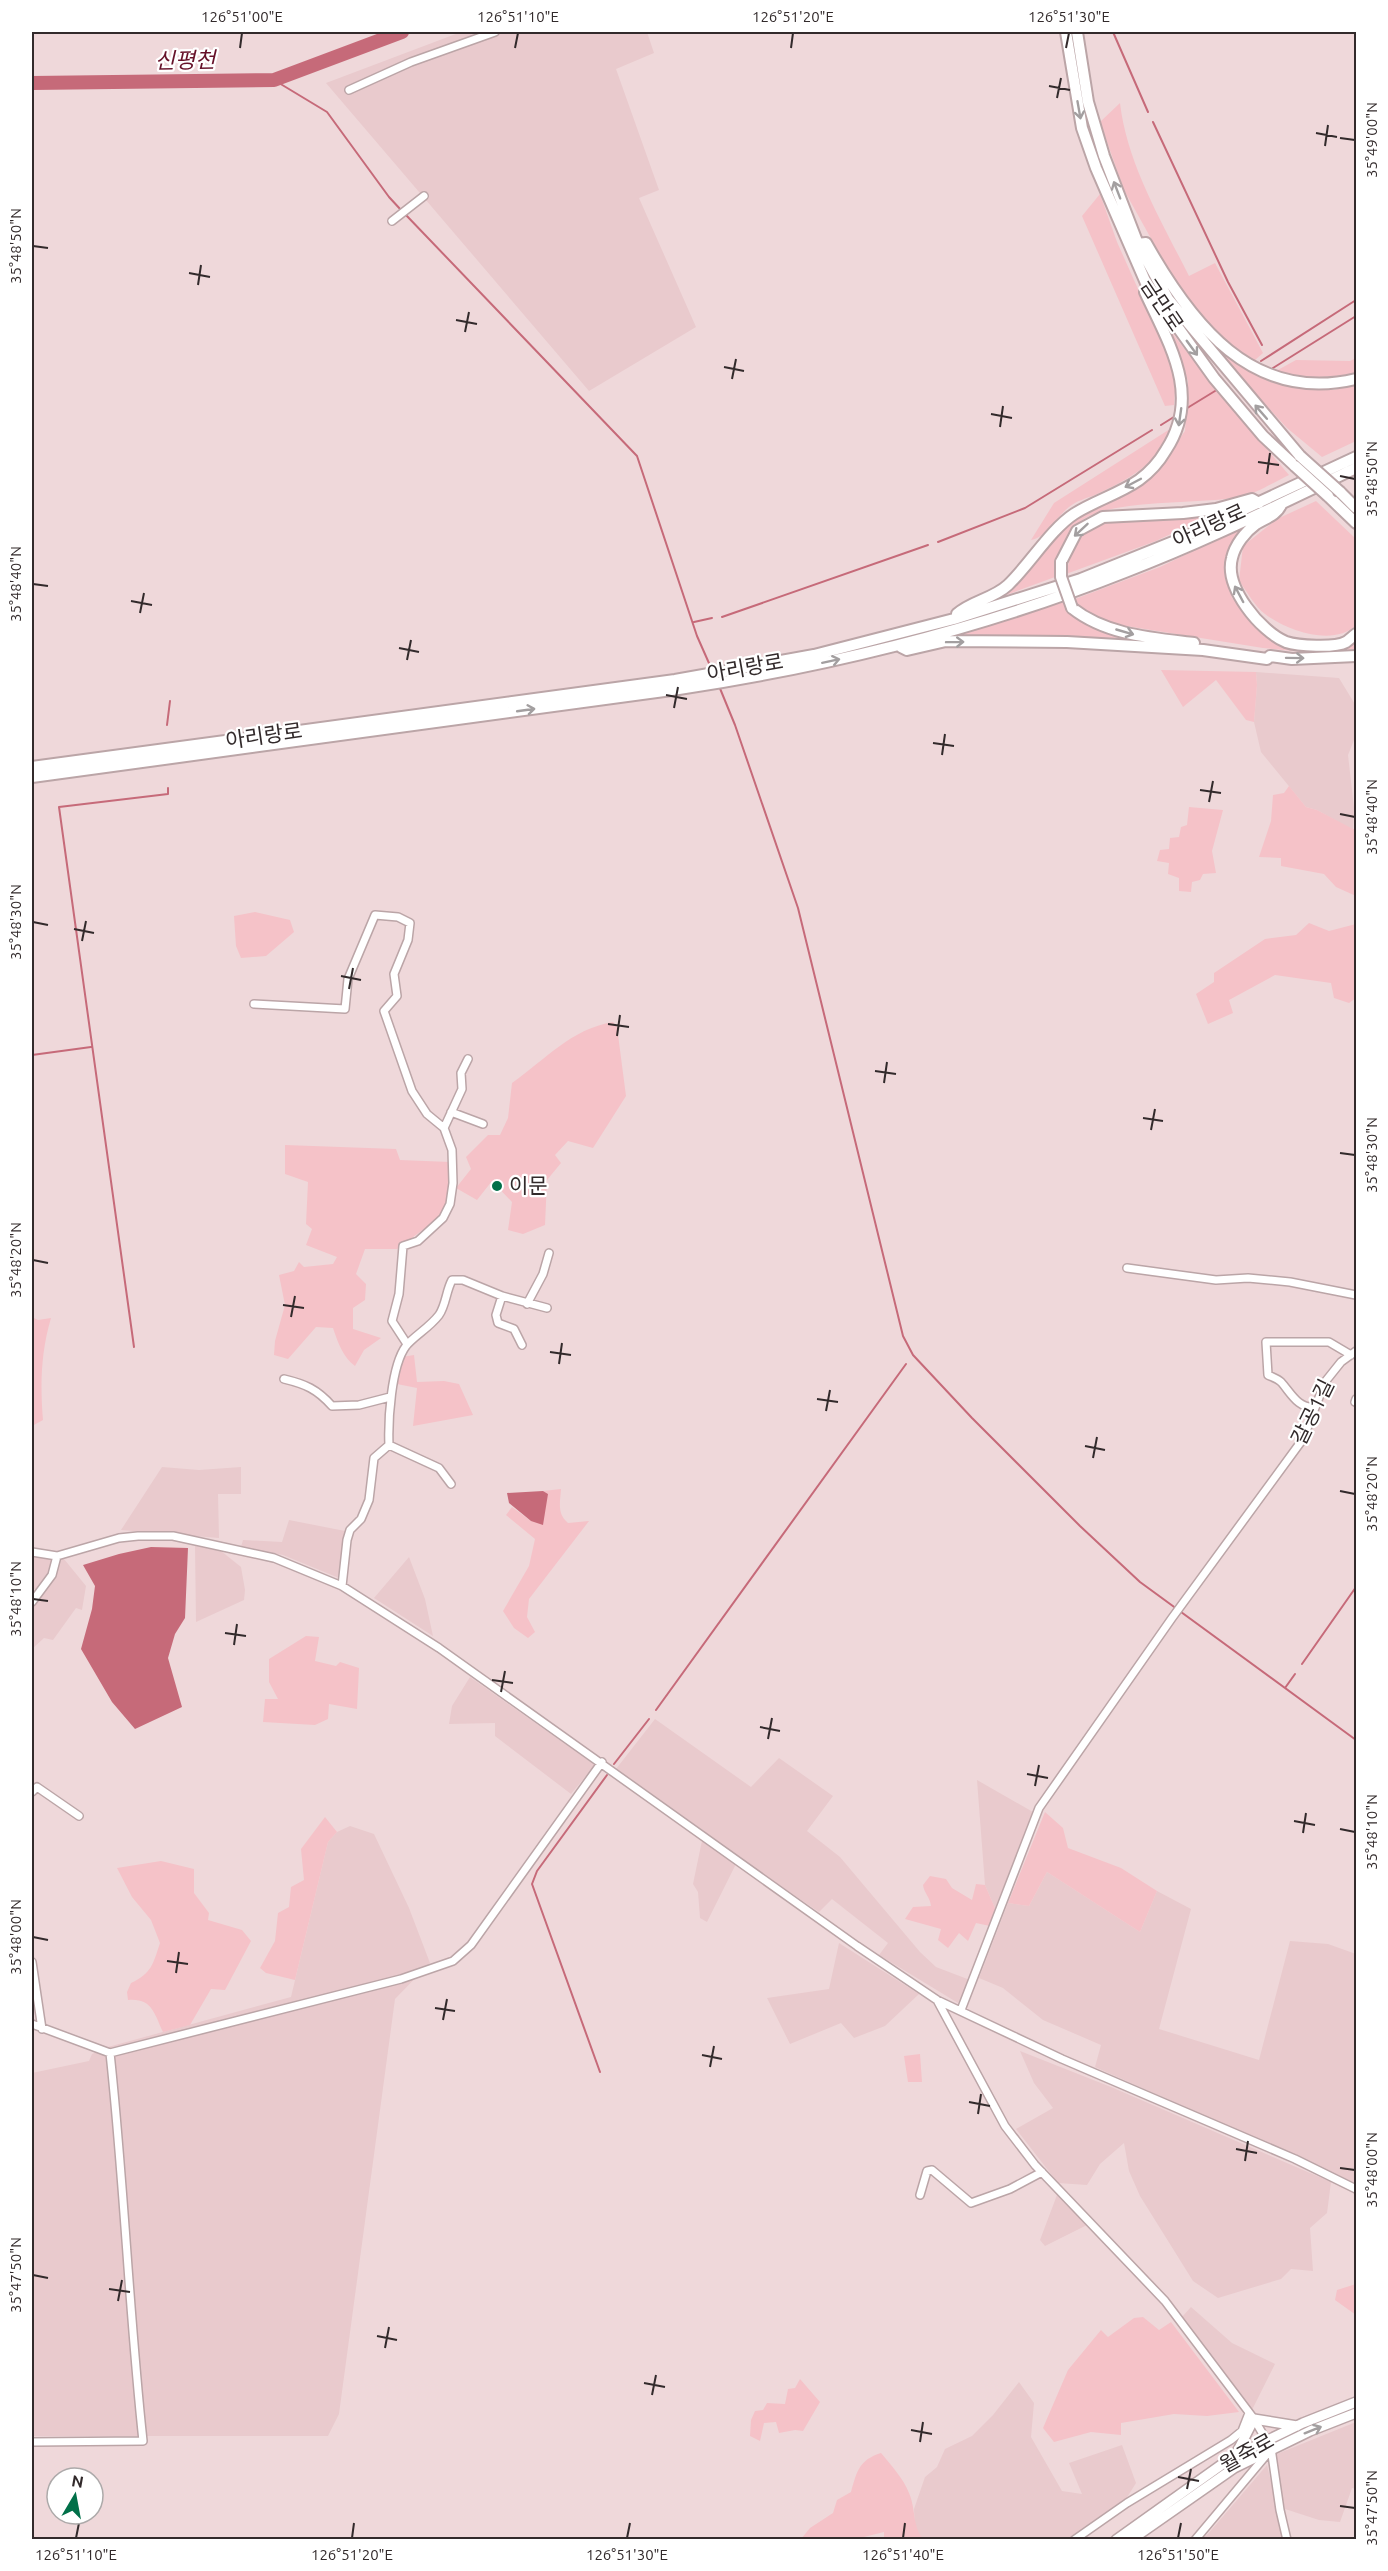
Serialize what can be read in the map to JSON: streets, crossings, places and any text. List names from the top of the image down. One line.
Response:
{"streets":{"highway":["금만로","아리랑로"],"main road":["월죽로"],"street":["갈공1길"]},"water":["신평천"],"places":["이문"],"north":"top","coordinates":["126°51'00\"E","126°51'10\"E","126°51'20\"E","126°51'30\"E","35°49'00\"N","35°48'50\"N","35°48'40\"N","35°48'30\"N","35°48'20\"N","35°48'10\"N","35°48'00\"N","35°47'50\"N","126°51'40\"E","126°51'50\"E"]}
